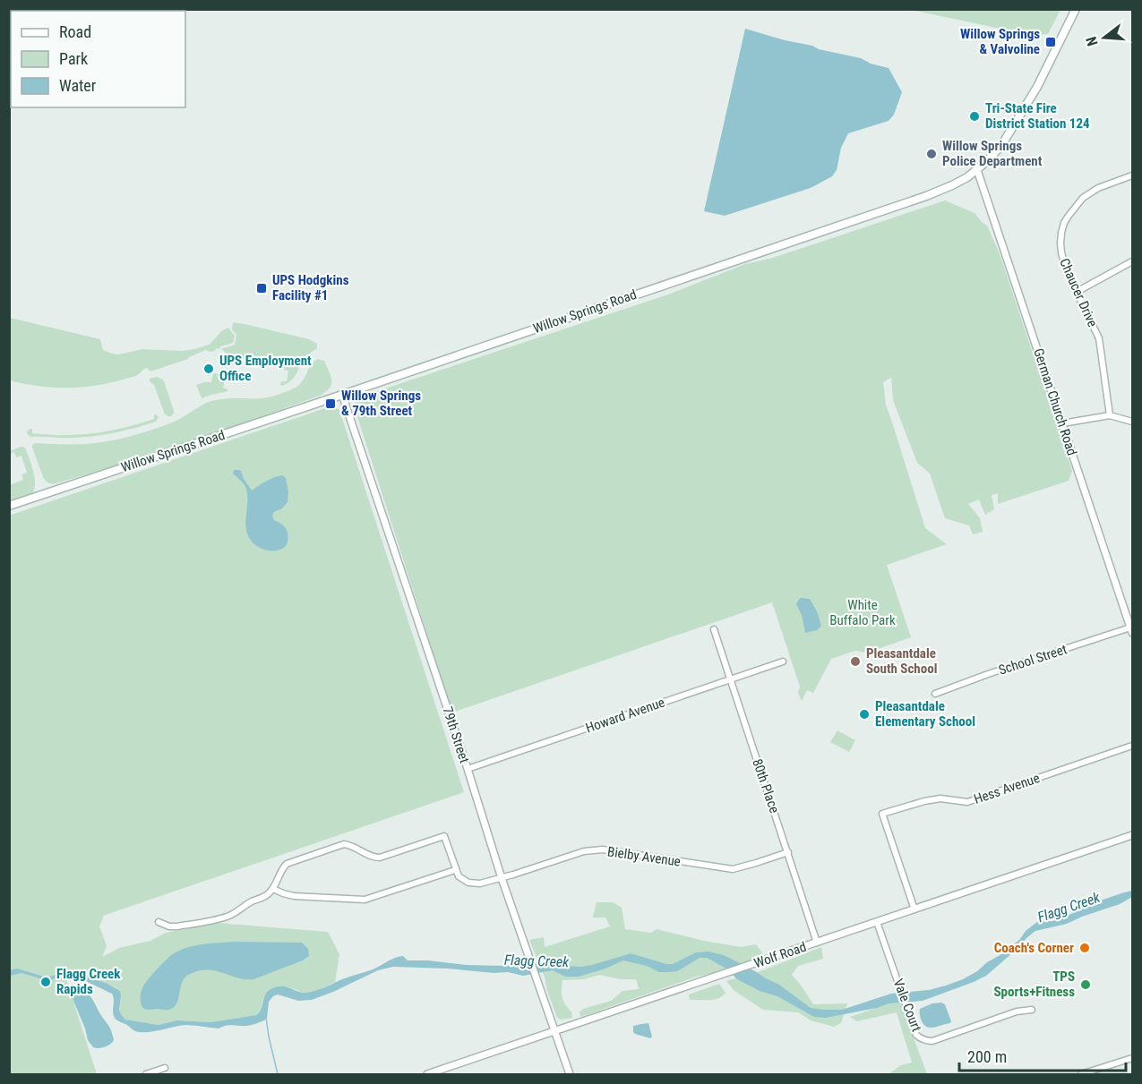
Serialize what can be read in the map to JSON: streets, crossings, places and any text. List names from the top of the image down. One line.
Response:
{"streets":{"main road":["Willow Springs Road"],"street":["Chaucer Drive","German Church Road","School Street","Howard Avenue","79th Street","80th Place","Hess Avenue","Bielby Avenue","Wolf Road","Vale Court"]},"crossings":[["Willow Springs Road","German Church Road"],["Willow Springs Road","79th Street"],["German Church Road","School Street"],["Howard Avenue","79th Street"],["Howard Avenue","80th Place"],["79th Street","Bielby Avenue"],["79th Street","Wolf Road"],["80th Place","Bielby Avenue"],["80th Place","Wolf Road"],["Hess Avenue","Wolf Road"],["Wolf Road","Vale Court"]],"water":["Flagg Creek"],"parks":["White Buffalo Park"],"places":{"transit":["Willow Springs & Valvoline","UPS Hodgkins Facility #1","Willow Springs & 79th Street"],"other":["Tri-State Fire District Station 124","Willow Springs Police Department","UPS Employment Office","Pleasantdale South School","Pleasantdale Elementary School","Coach's Corner","Flagg Creek Rapids","TPS Sports+Fitness"]},"legend":["Road","Park","Water"],"scale_bar":"200 m","north":"left"}
